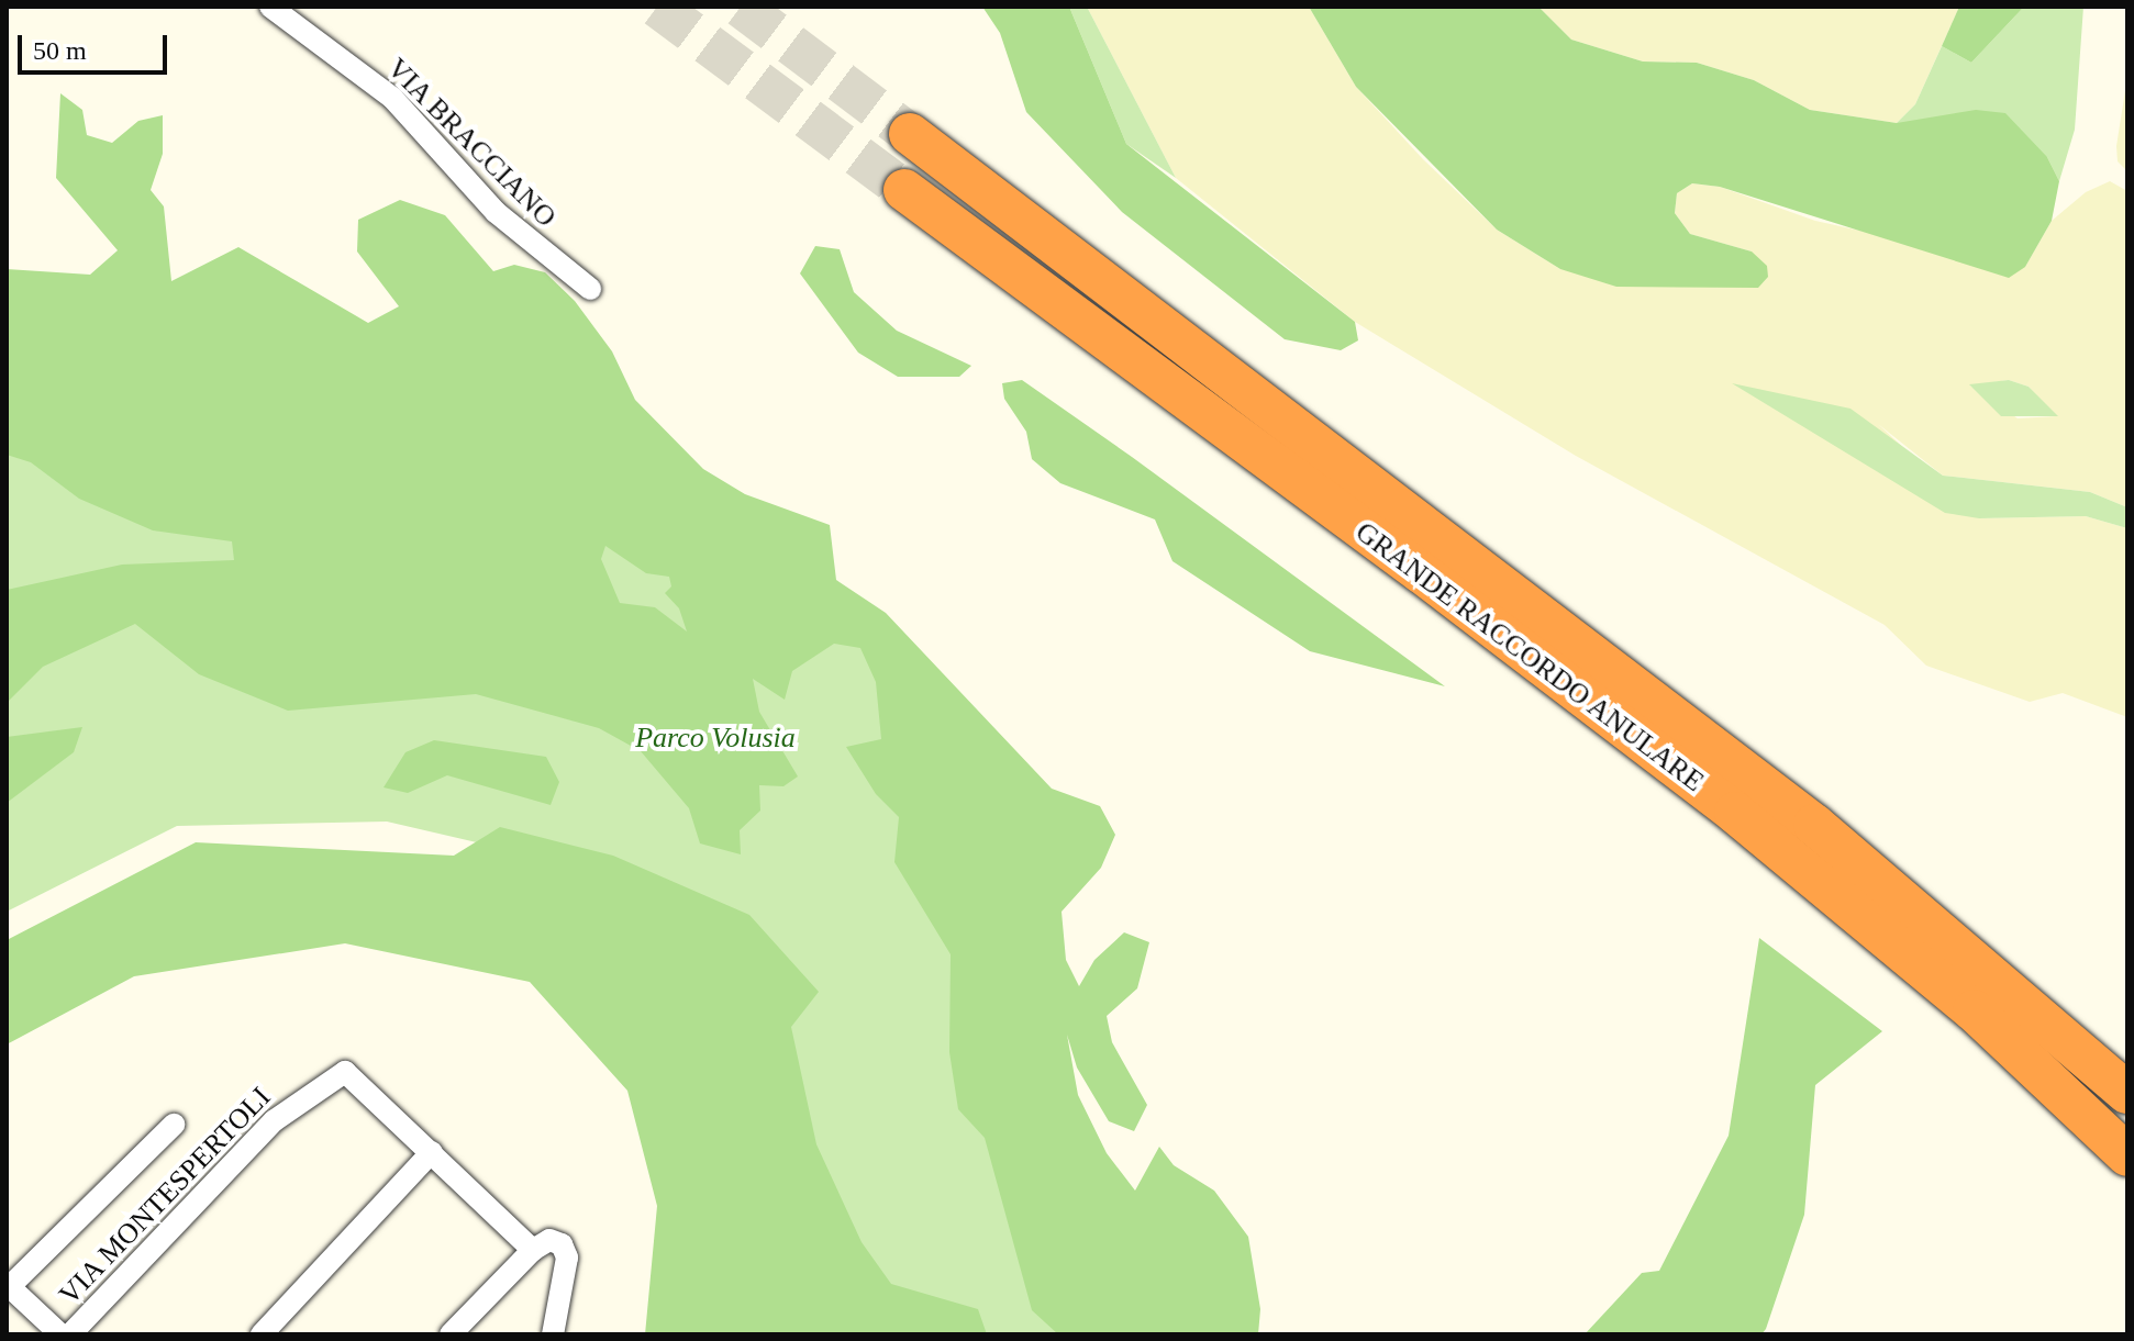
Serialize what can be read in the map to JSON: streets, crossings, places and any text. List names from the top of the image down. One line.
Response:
{"streets":{"highway":["GRANDE RACCORDO ANULARE"],"street":["VIA BRACCIANO","VIA MONTESPERTOLI"]},"parks":["Parco Volusia"],"scale_bar":"50 m"}
